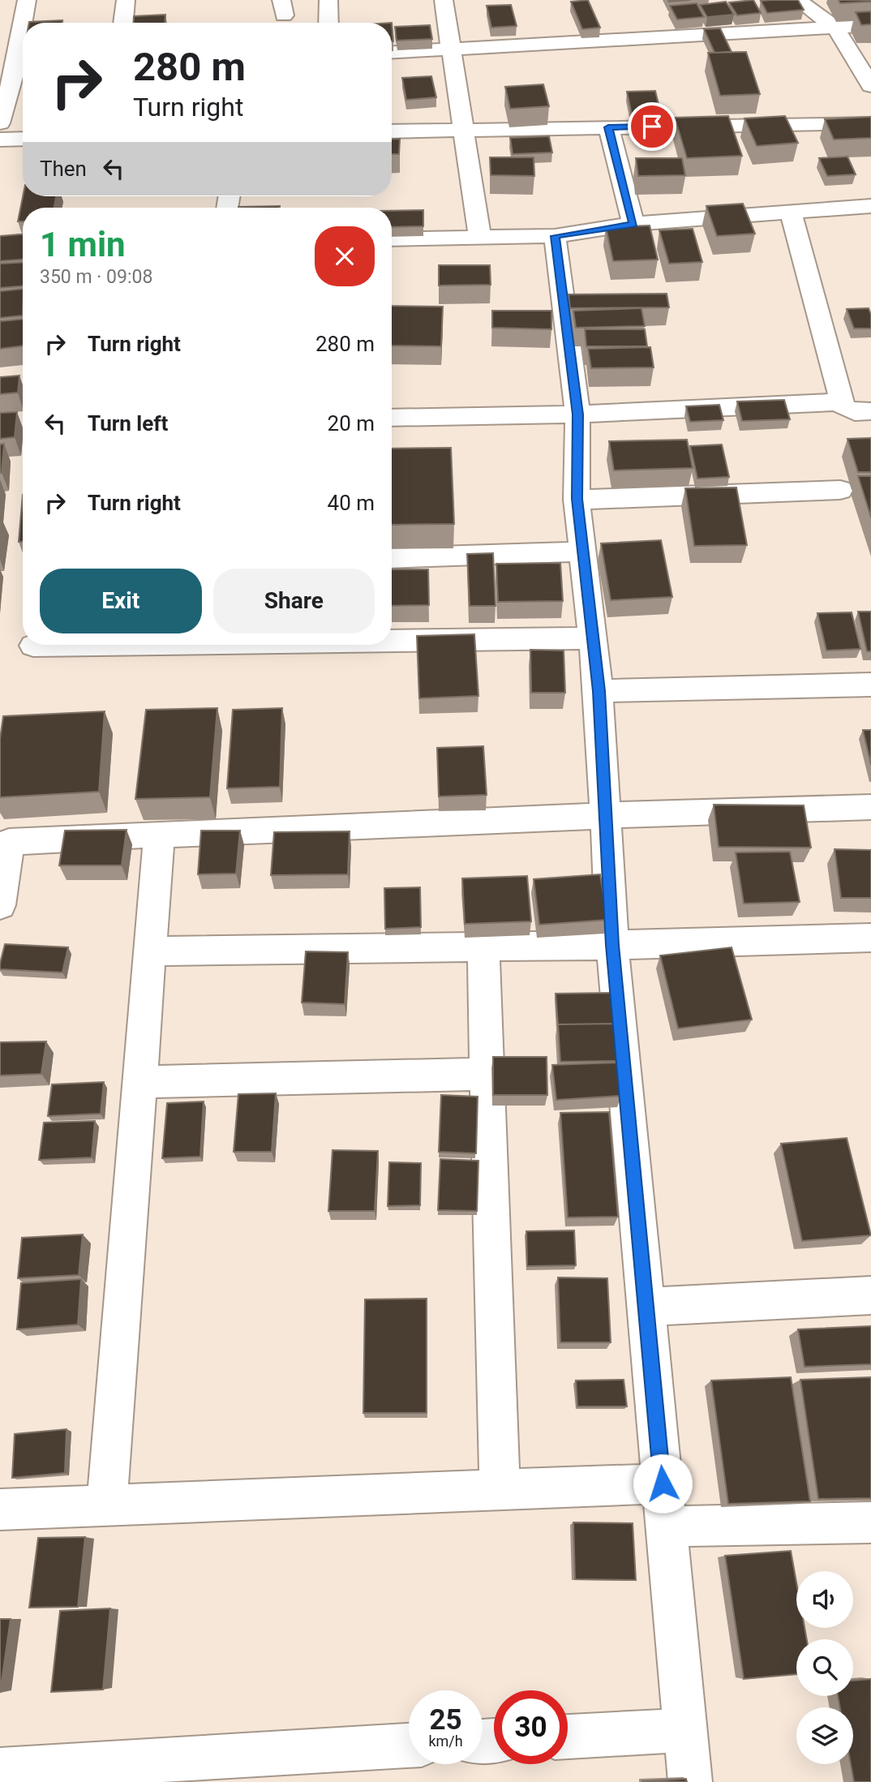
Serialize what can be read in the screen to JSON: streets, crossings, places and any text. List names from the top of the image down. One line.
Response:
{"page":{"turn":["280 m","Turn right"],"then":"Then","heading":["1 min","350 m · 09:08"],"list":[{"name":"Turn right","value":"280 m"},{"name":"Turn left","value":"20 m"},{"name":"Turn right","value":"40 m"}],"buttons":["Exit","Share"],"speed":"25 km/h","limit":"30"}}
